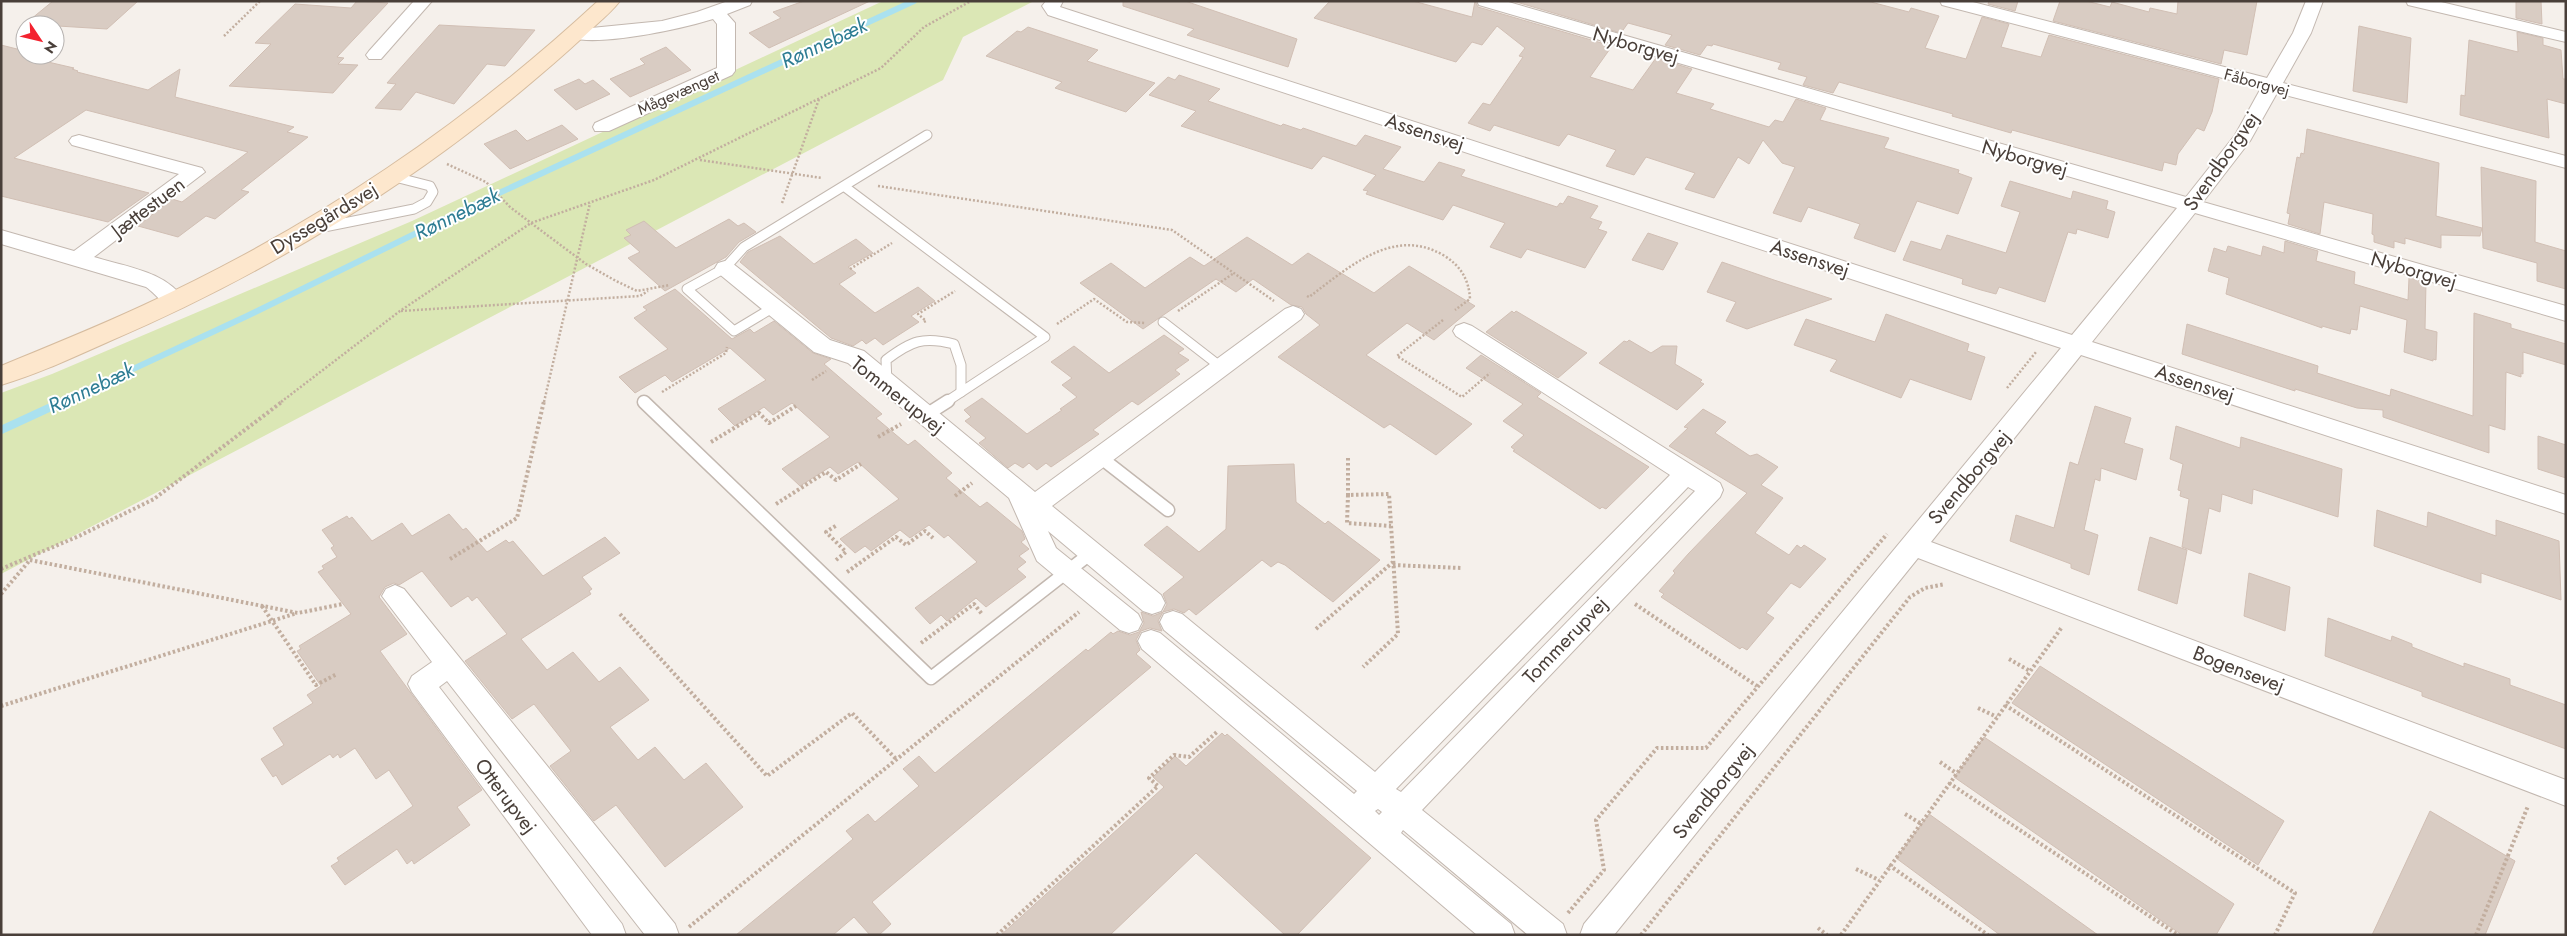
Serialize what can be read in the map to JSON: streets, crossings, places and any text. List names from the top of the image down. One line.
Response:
{"streets":{"street":["Nyborgvej","Fåborgvej","Mågevænget","Assensvej","Svendborgvej","Jættestuen","Dyssegårdsvej","Tommerupvej","Bogensevej","Otterupvej"]},"crossings":[["Nyborgvej","Svendborgvej"],["Fåborgvej","Svendborgvej"],["Assensvej","Svendborgvej"],["Svendborgvej","Bogensevej"],["Jættestuen","Dyssegårdsvej"]],"water":["Rønnebæk"],"north":"bottom right"}
